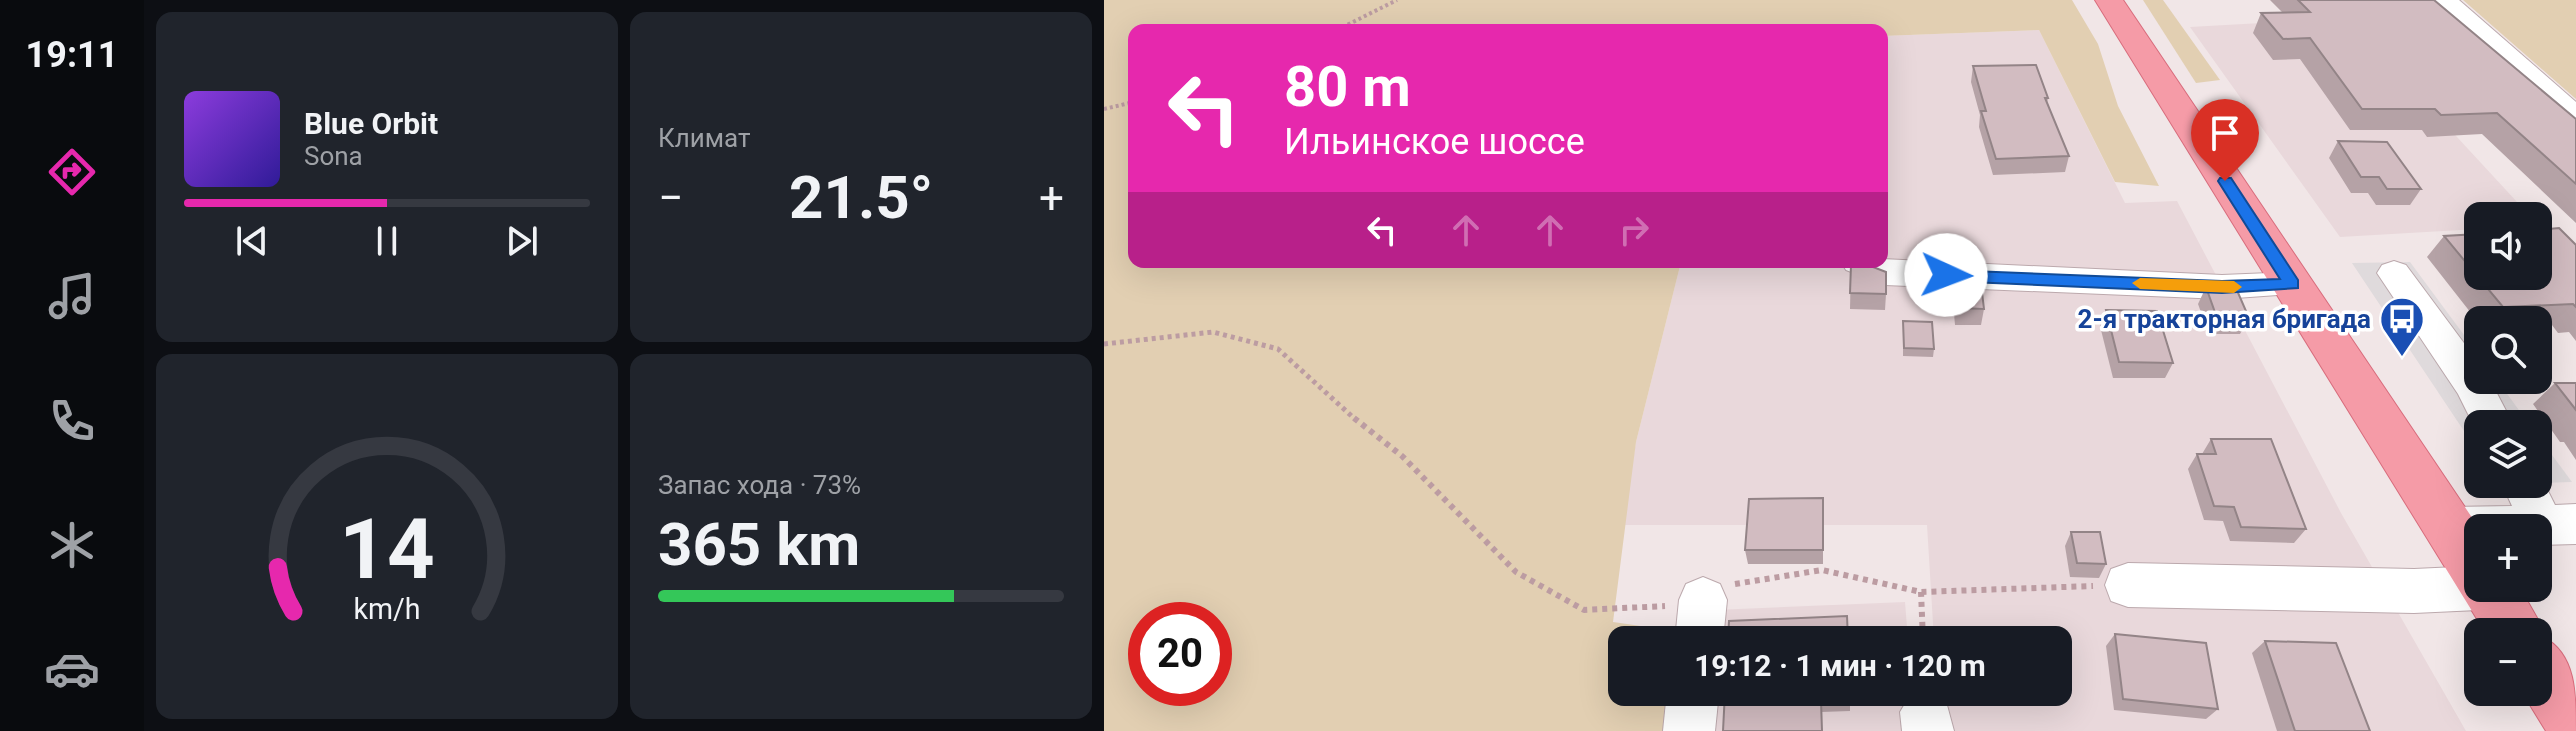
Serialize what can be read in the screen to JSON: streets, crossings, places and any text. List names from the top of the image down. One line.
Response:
{"places":{"bus stop":["2-я тракторная бригада"]},"page":{"tabs":"19:11","tile":["Климат",["Запас хода · 73%","365 km"]],"turn":["80 m","Ильинское шоссе"],"song":["Blue Orbit","Sona"],"heat":["−","21.5°","+"],"map_buttons":["+","−"],"limit":"20","trip":"19:12 · 1 мин · 120 m","gauge":["14","km/h"]}}
